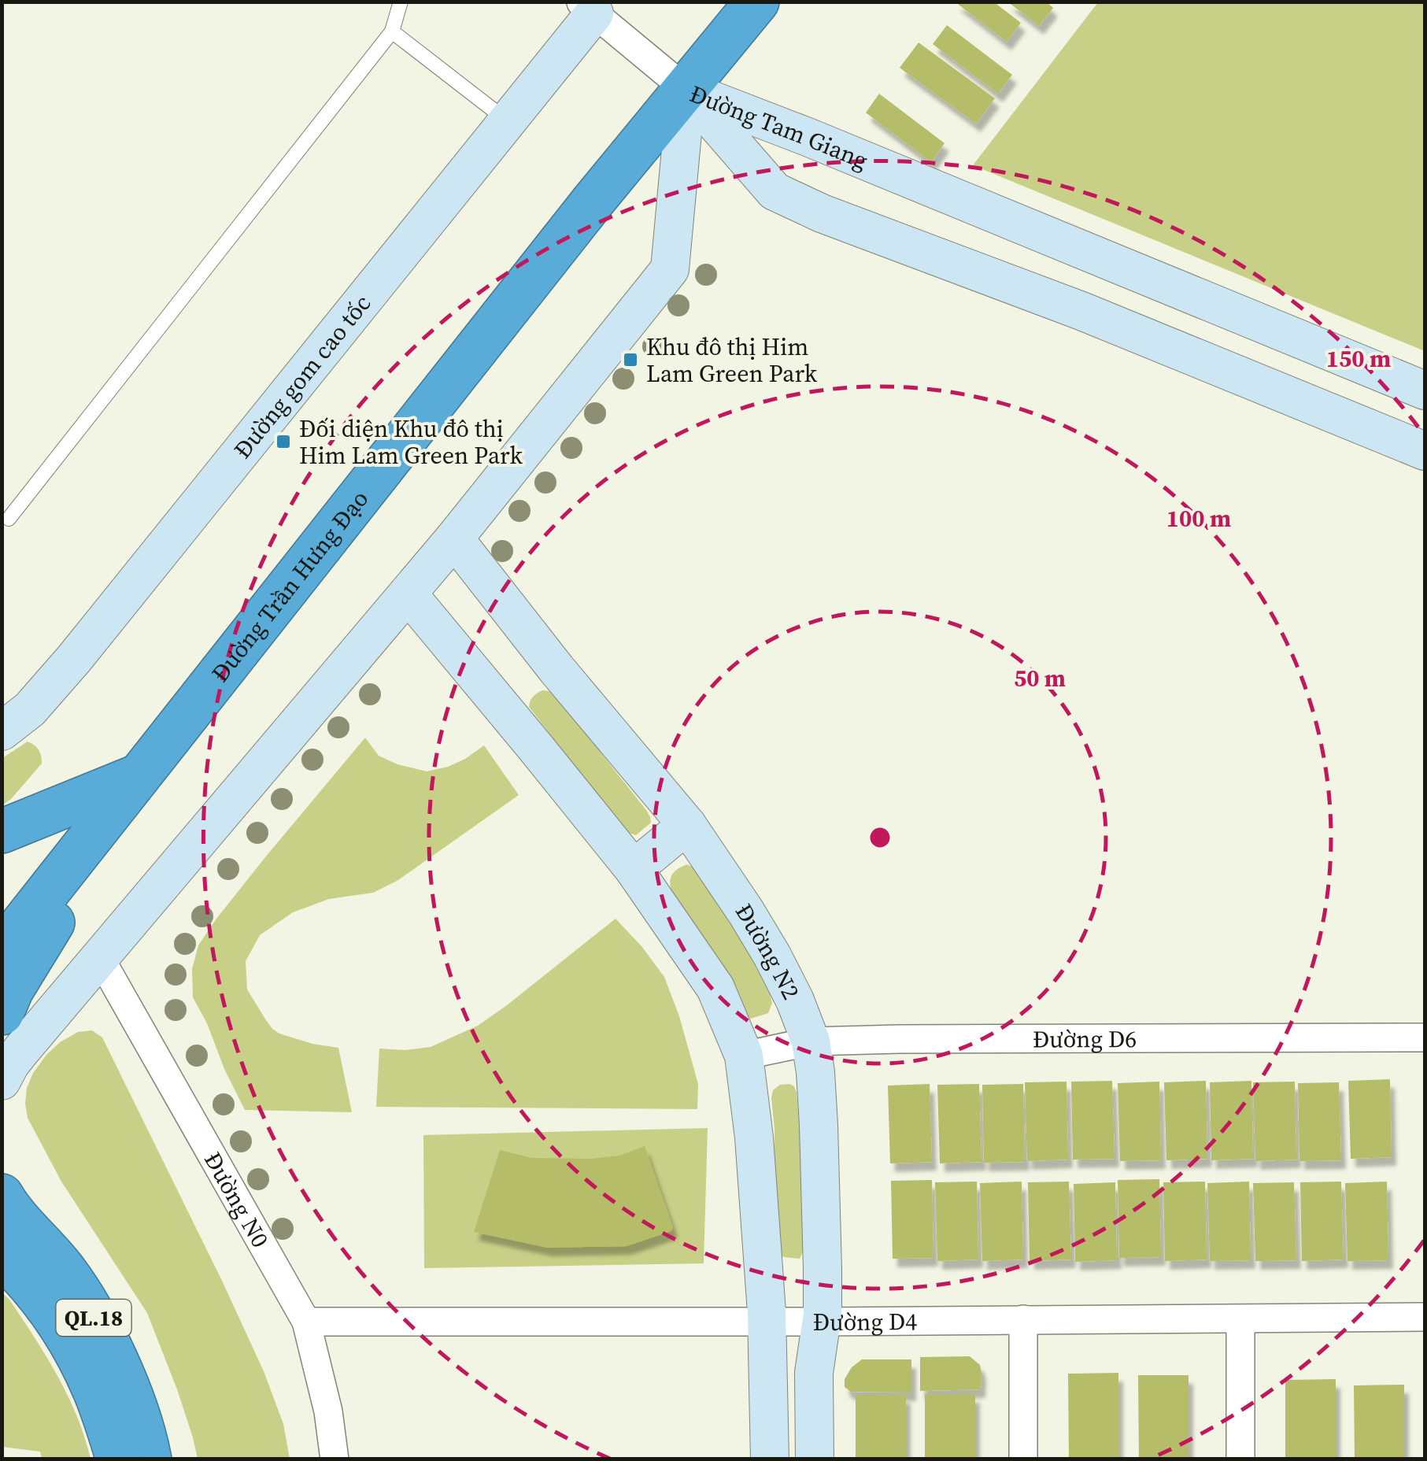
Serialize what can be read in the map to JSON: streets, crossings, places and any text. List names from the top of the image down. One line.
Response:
{"streets":{"highway":["Đường Trần Hưng Đạo","QL.18"],"street":["Đường Tam Giang","Đường gom cao tốc","Đường N2","Đường D6","Đường N0","Đường D4"]},"crossings":[["Đường Tam Giang","Đường Trần Hưng Đạo"],["Đường N2","Đường D6"],["Đường N2","Đường D4"],["Đường N0","Đường D4"]],"places":{"transit":["Khu đô thị Him Lam Green Park","Đối diện Khu đô thị Him Lam Green Park"]},"rings":["150 m","100 m","50 m"]}
